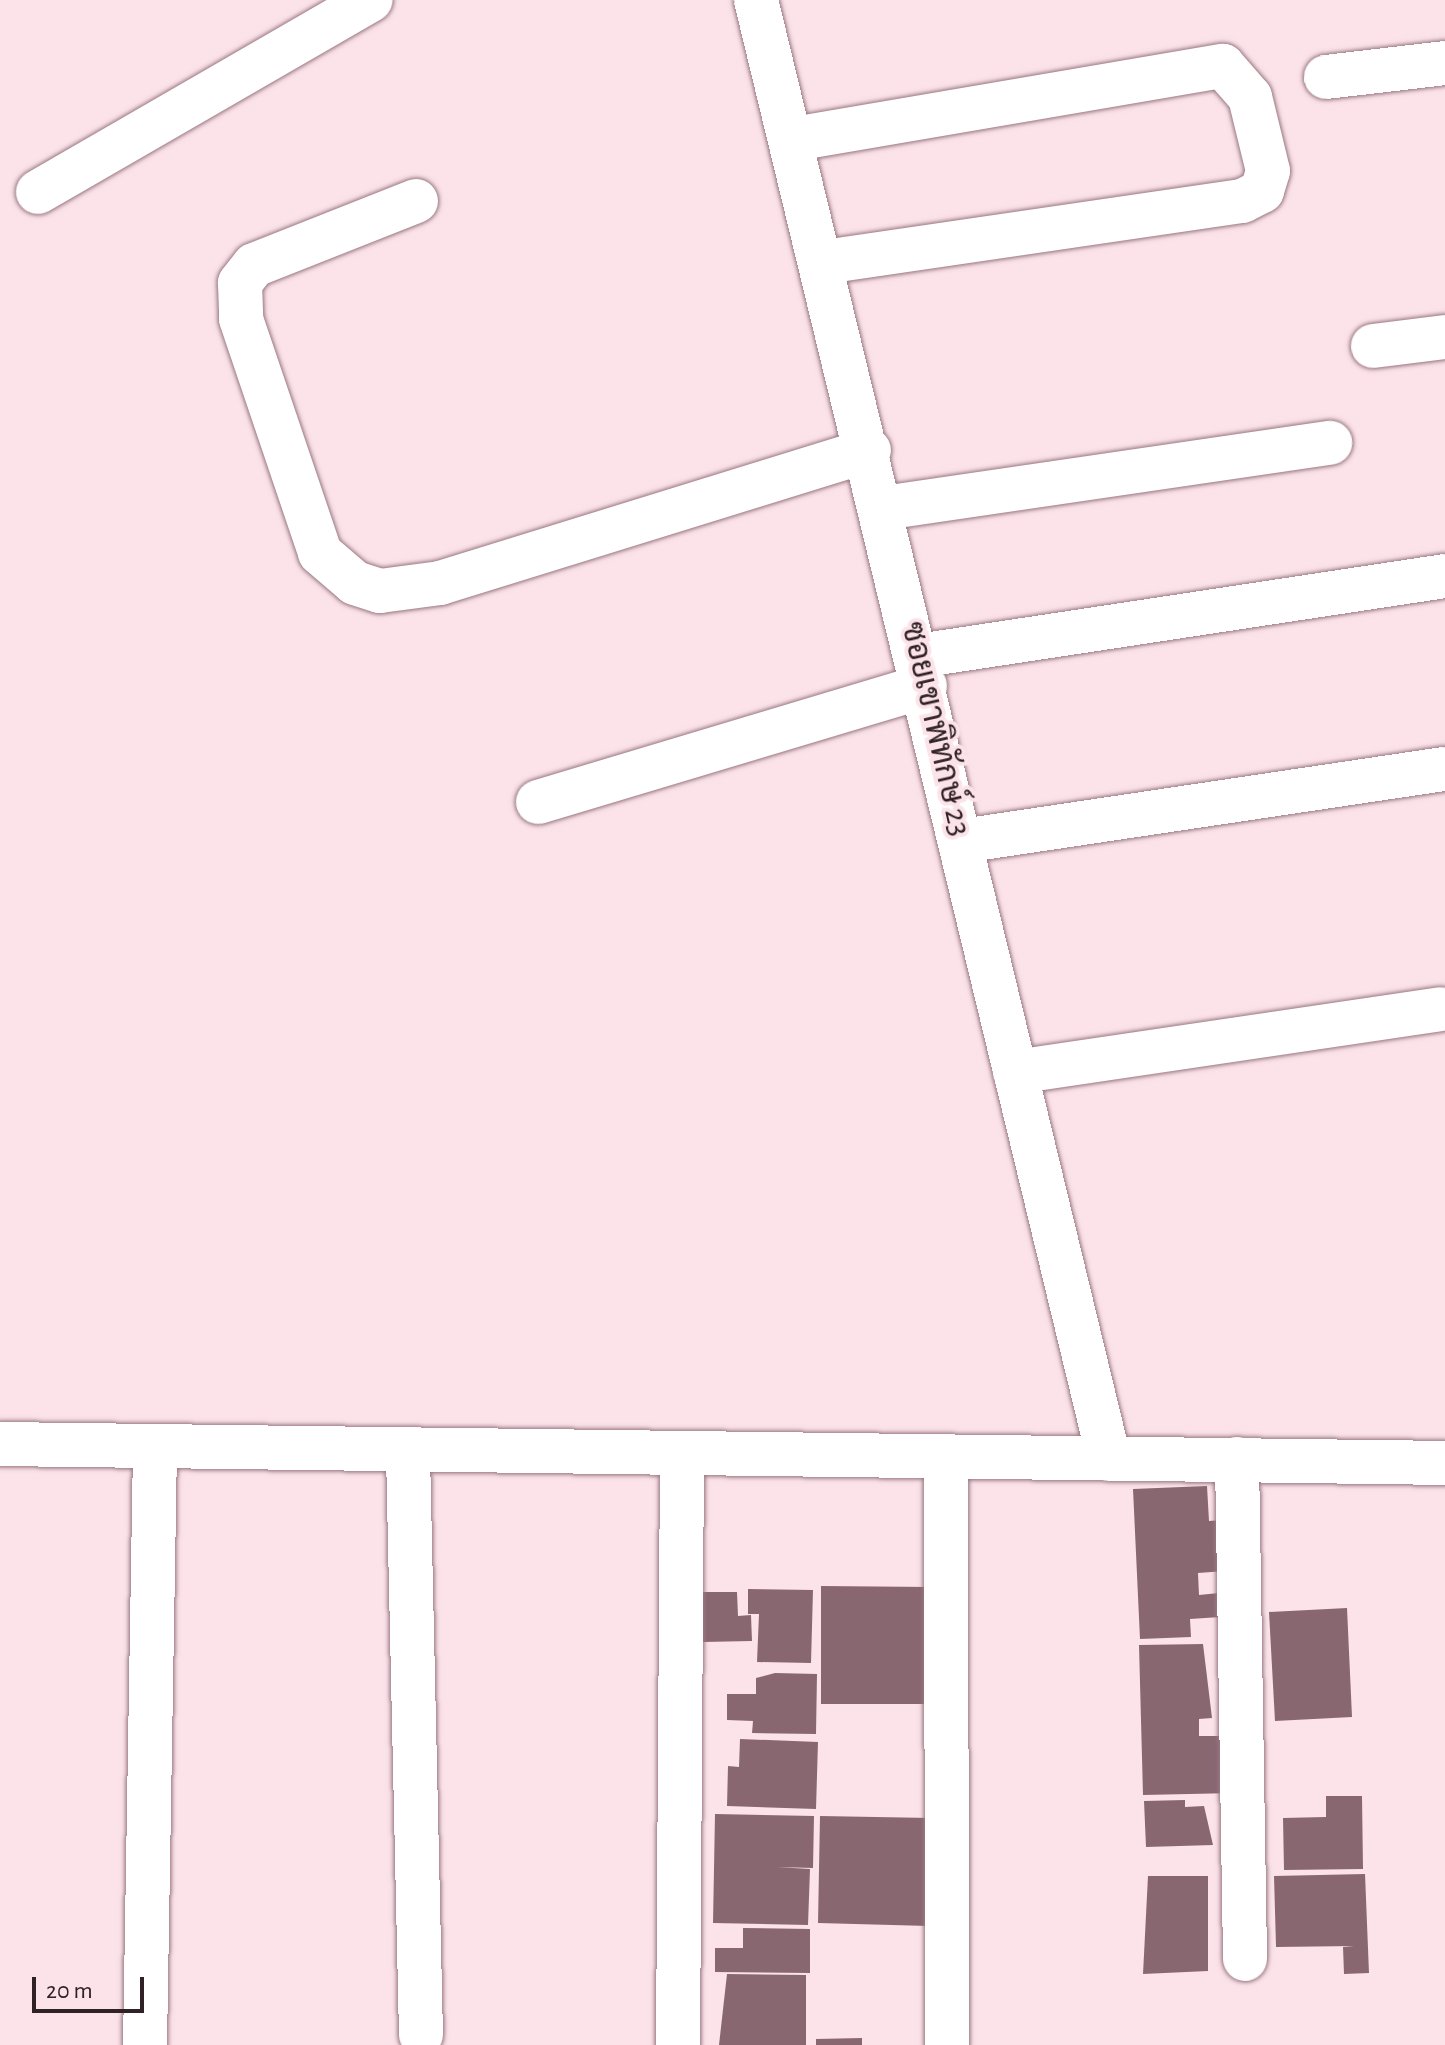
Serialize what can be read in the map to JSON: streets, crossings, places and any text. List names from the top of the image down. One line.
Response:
{"streets":{"street":["ซอยเขาพิทักษ์ 23"]},"scale_bar":"20 m"}
